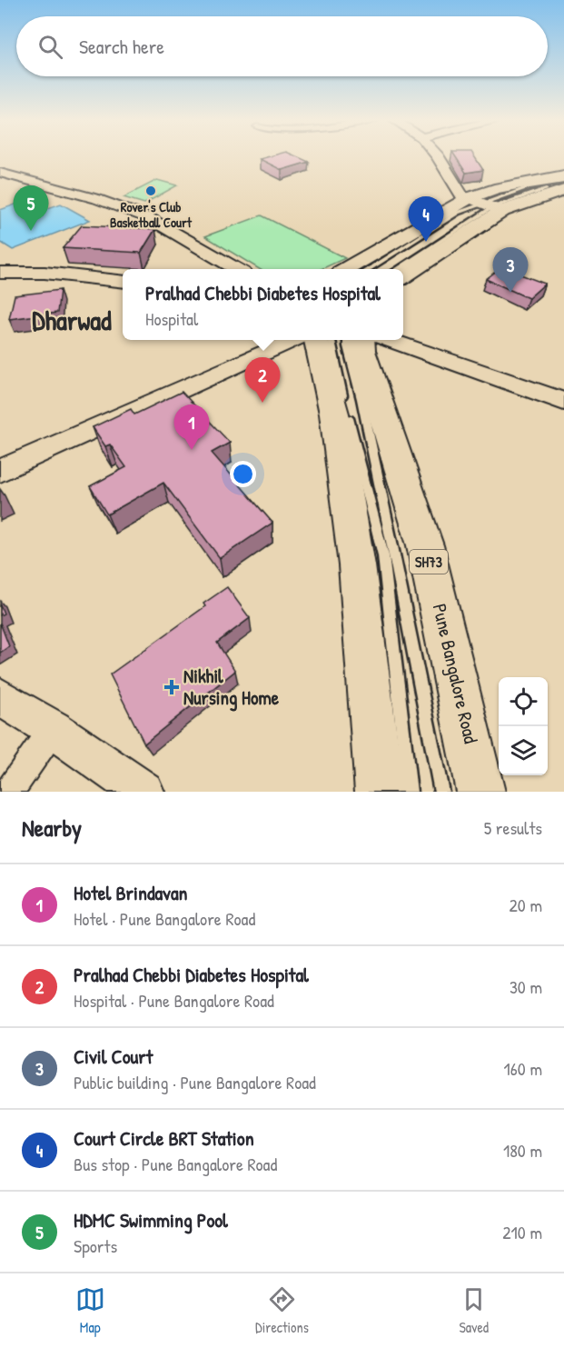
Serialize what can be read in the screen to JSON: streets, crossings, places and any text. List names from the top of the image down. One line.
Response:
{"streets":{"main road":["SH73","Pune Bangalore Road"]},"districts":["Dharwad"],"places":{"other":["Rover's Club Basketball Court"],"health":["Nikhil Nursing Home"]},"page":{"search":"Search here","pins":["5","4","3","2","1"],"popup":["Pralhad Chebbi Diabetes Hospital","Hospital"],"heading":["Nearby","5 results"],"list":[{"mark":"1","name":"Hotel Brindavan","note":"Hotel · Pune Bangalore Road","value":"20 m"},{"mark":"2","name":"Pralhad Chebbi Diabetes Hospital","note":"Hospital · Pune Bangalore Road","value":"30 m"},{"mark":"3","name":"Civil Court","note":"Public building · Pune Bangalore Road","value":"160 m"},{"mark":"4","name":"Court Circle BRT Station","note":"Bus stop · Pune Bangalore Road","value":"180 m"},{"mark":"5","name":"HDMC Swimming Pool","note":"Sports","value":"210 m"}],"nav":["Map","Directions","Saved"]}}
